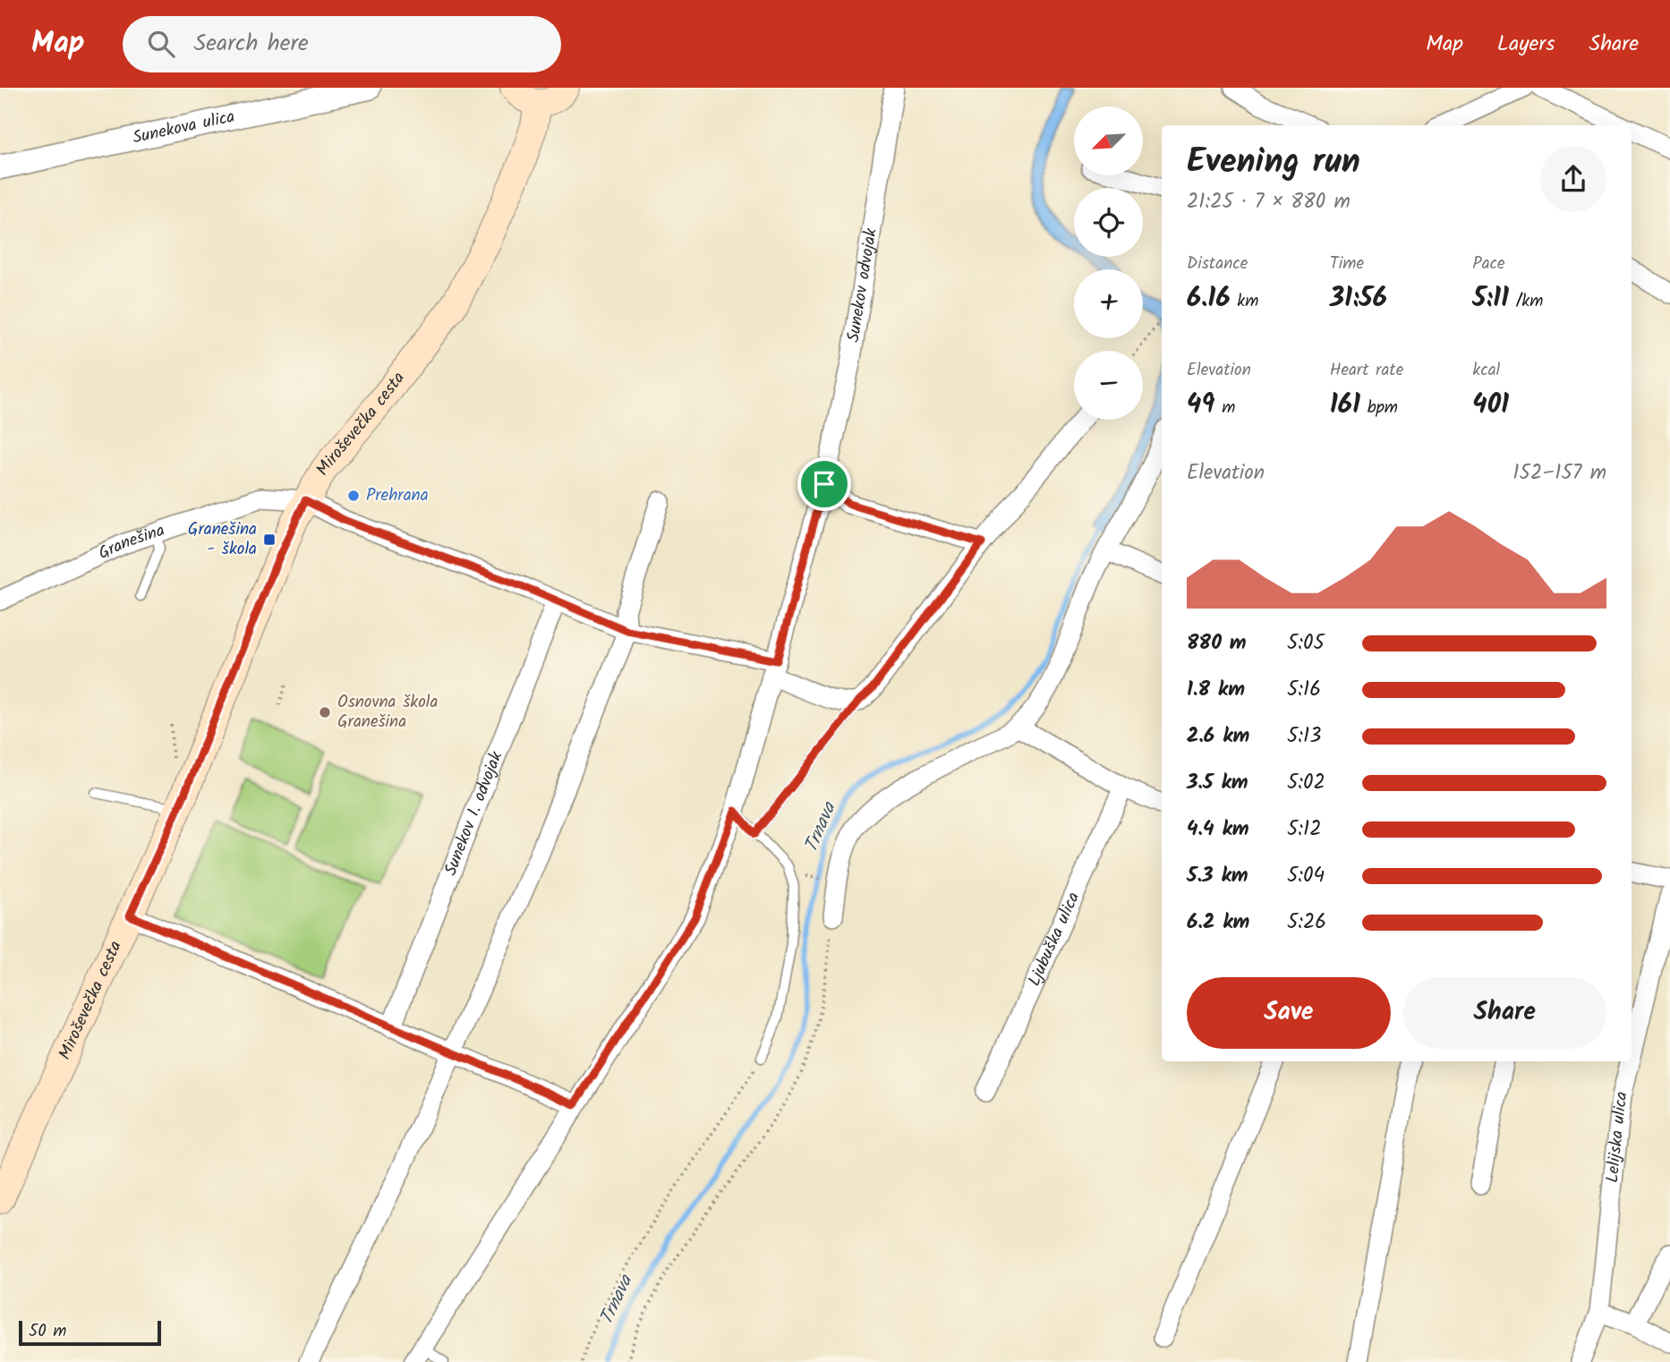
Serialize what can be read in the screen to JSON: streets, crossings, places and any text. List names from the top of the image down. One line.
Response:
{"streets":{"main road":["Miroševečka cesta"],"street":["Sunekova ulica","Sunekov odvojak","Granešina","Sunekov I. odvojak","Ljubuška ulica","Lelijska ulica"]},"crossings":[["Miroševečka cesta","Granešina"]],"water":["Trnava"],"places":{"other":["Prehrana","Osnovna škola Granešina"],"transit":["Granešina - škola"]},"scale_bar":"50 m","north":"bottom left","page":{"header":"Map","search":"Search here","nav":["Map","Layers","Share"],"map_buttons":["+","−"],"heading":["Evening run","21:25 · 7 × 880 m"],"stats":[["Distance","6.16 km"],["Time","31:56"],["Pace","5:11 /km"],["Elevation","49 m"],["Heart rate","161 bpm"],["kcal","401"]],"chart":["Elevation","152–157 m"],"list":[{"name":"880 m","note":"5:05"},{"name":"1.8 km","note":"5:16"},{"name":"2.6 km","note":"5:13"},{"name":"3.5 km","note":"5:02"},{"name":"4.4 km","note":"5:12"},{"name":"5.3 km","note":"5:04"},{"name":"6.2 km","note":"5:26"}],"buttons":["Save","Share"],"scale":"50 m"}}
